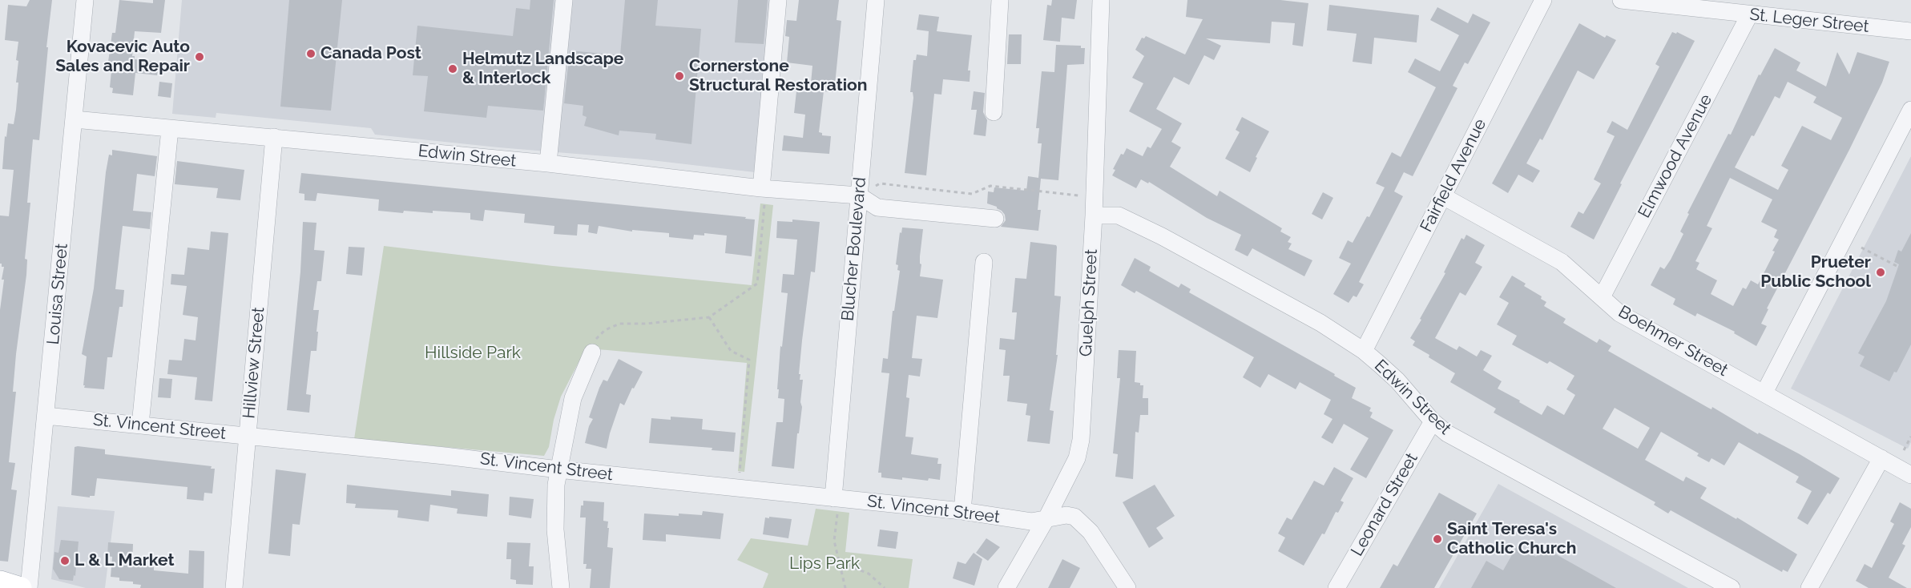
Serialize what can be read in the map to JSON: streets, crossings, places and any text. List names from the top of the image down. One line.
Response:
{"streets":{"street":["St. Leger Street","Edwin Street","Elmwood Avenue","Fairfield Avenue","Blucher Boulevard","Louisa Street","Guelph Street","Boehmer Street","Hillview Street","St. Vincent Street","Leonard Street"]},"crossings":[["St. Leger Street","Elmwood Avenue"],["Edwin Street","Fairfield Avenue"],["Edwin Street","Blucher Boulevard"],["Edwin Street","Louisa Street"],["Edwin Street","Guelph Street"],["Edwin Street","Hillview Street"],["Edwin Street","Leonard Street"],["Elmwood Avenue","Boehmer Street"],["Fairfield Avenue","Boehmer Street"],["Blucher Boulevard","St. Vincent Street"],["Louisa Street","St. Vincent Street"],["Guelph Street","St. Vincent Street"],["Hillview Street","St. Vincent Street"]],"parks":["Hillside Park","Lips Park"],"places":["Canada Post","Kovacevic Auto Sales and Repair","Helmutz Landscape & Interlock","Cornerstone Structural Restoration","Prueter Public School","Saint Teresa's Catholic Church","L & L Market"]}
